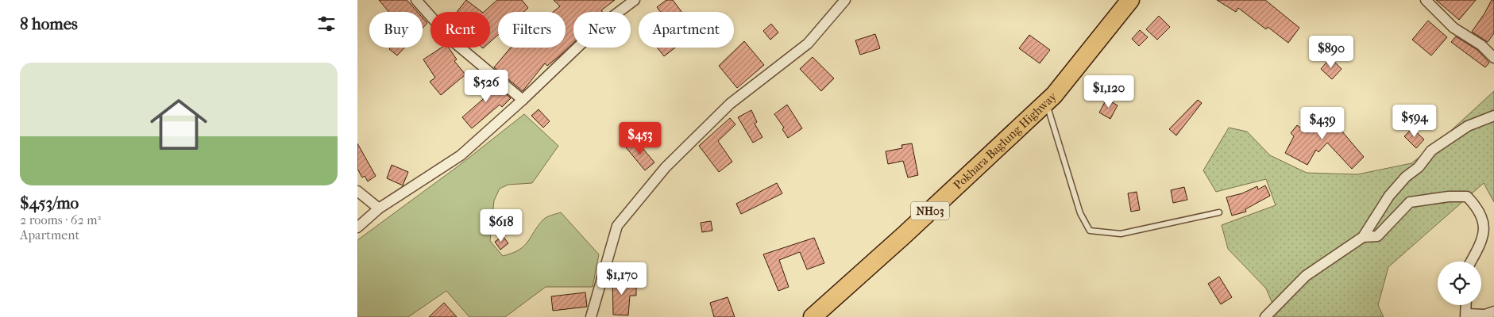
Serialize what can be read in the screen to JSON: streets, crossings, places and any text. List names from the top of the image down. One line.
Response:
{"streets":{"highway":["Pokhara Baglung Highway","NH03"]},"page":{"heading":"8 homes","chip":["Buy","Rent","Filters","New","Apartment"],"price":["$890","$526","$1,120","$594","$439","$453","$618","$1,170"],"list":[{"name":"$453/mo","note":"2 rooms · 62 m² · Apartment"}]}}
